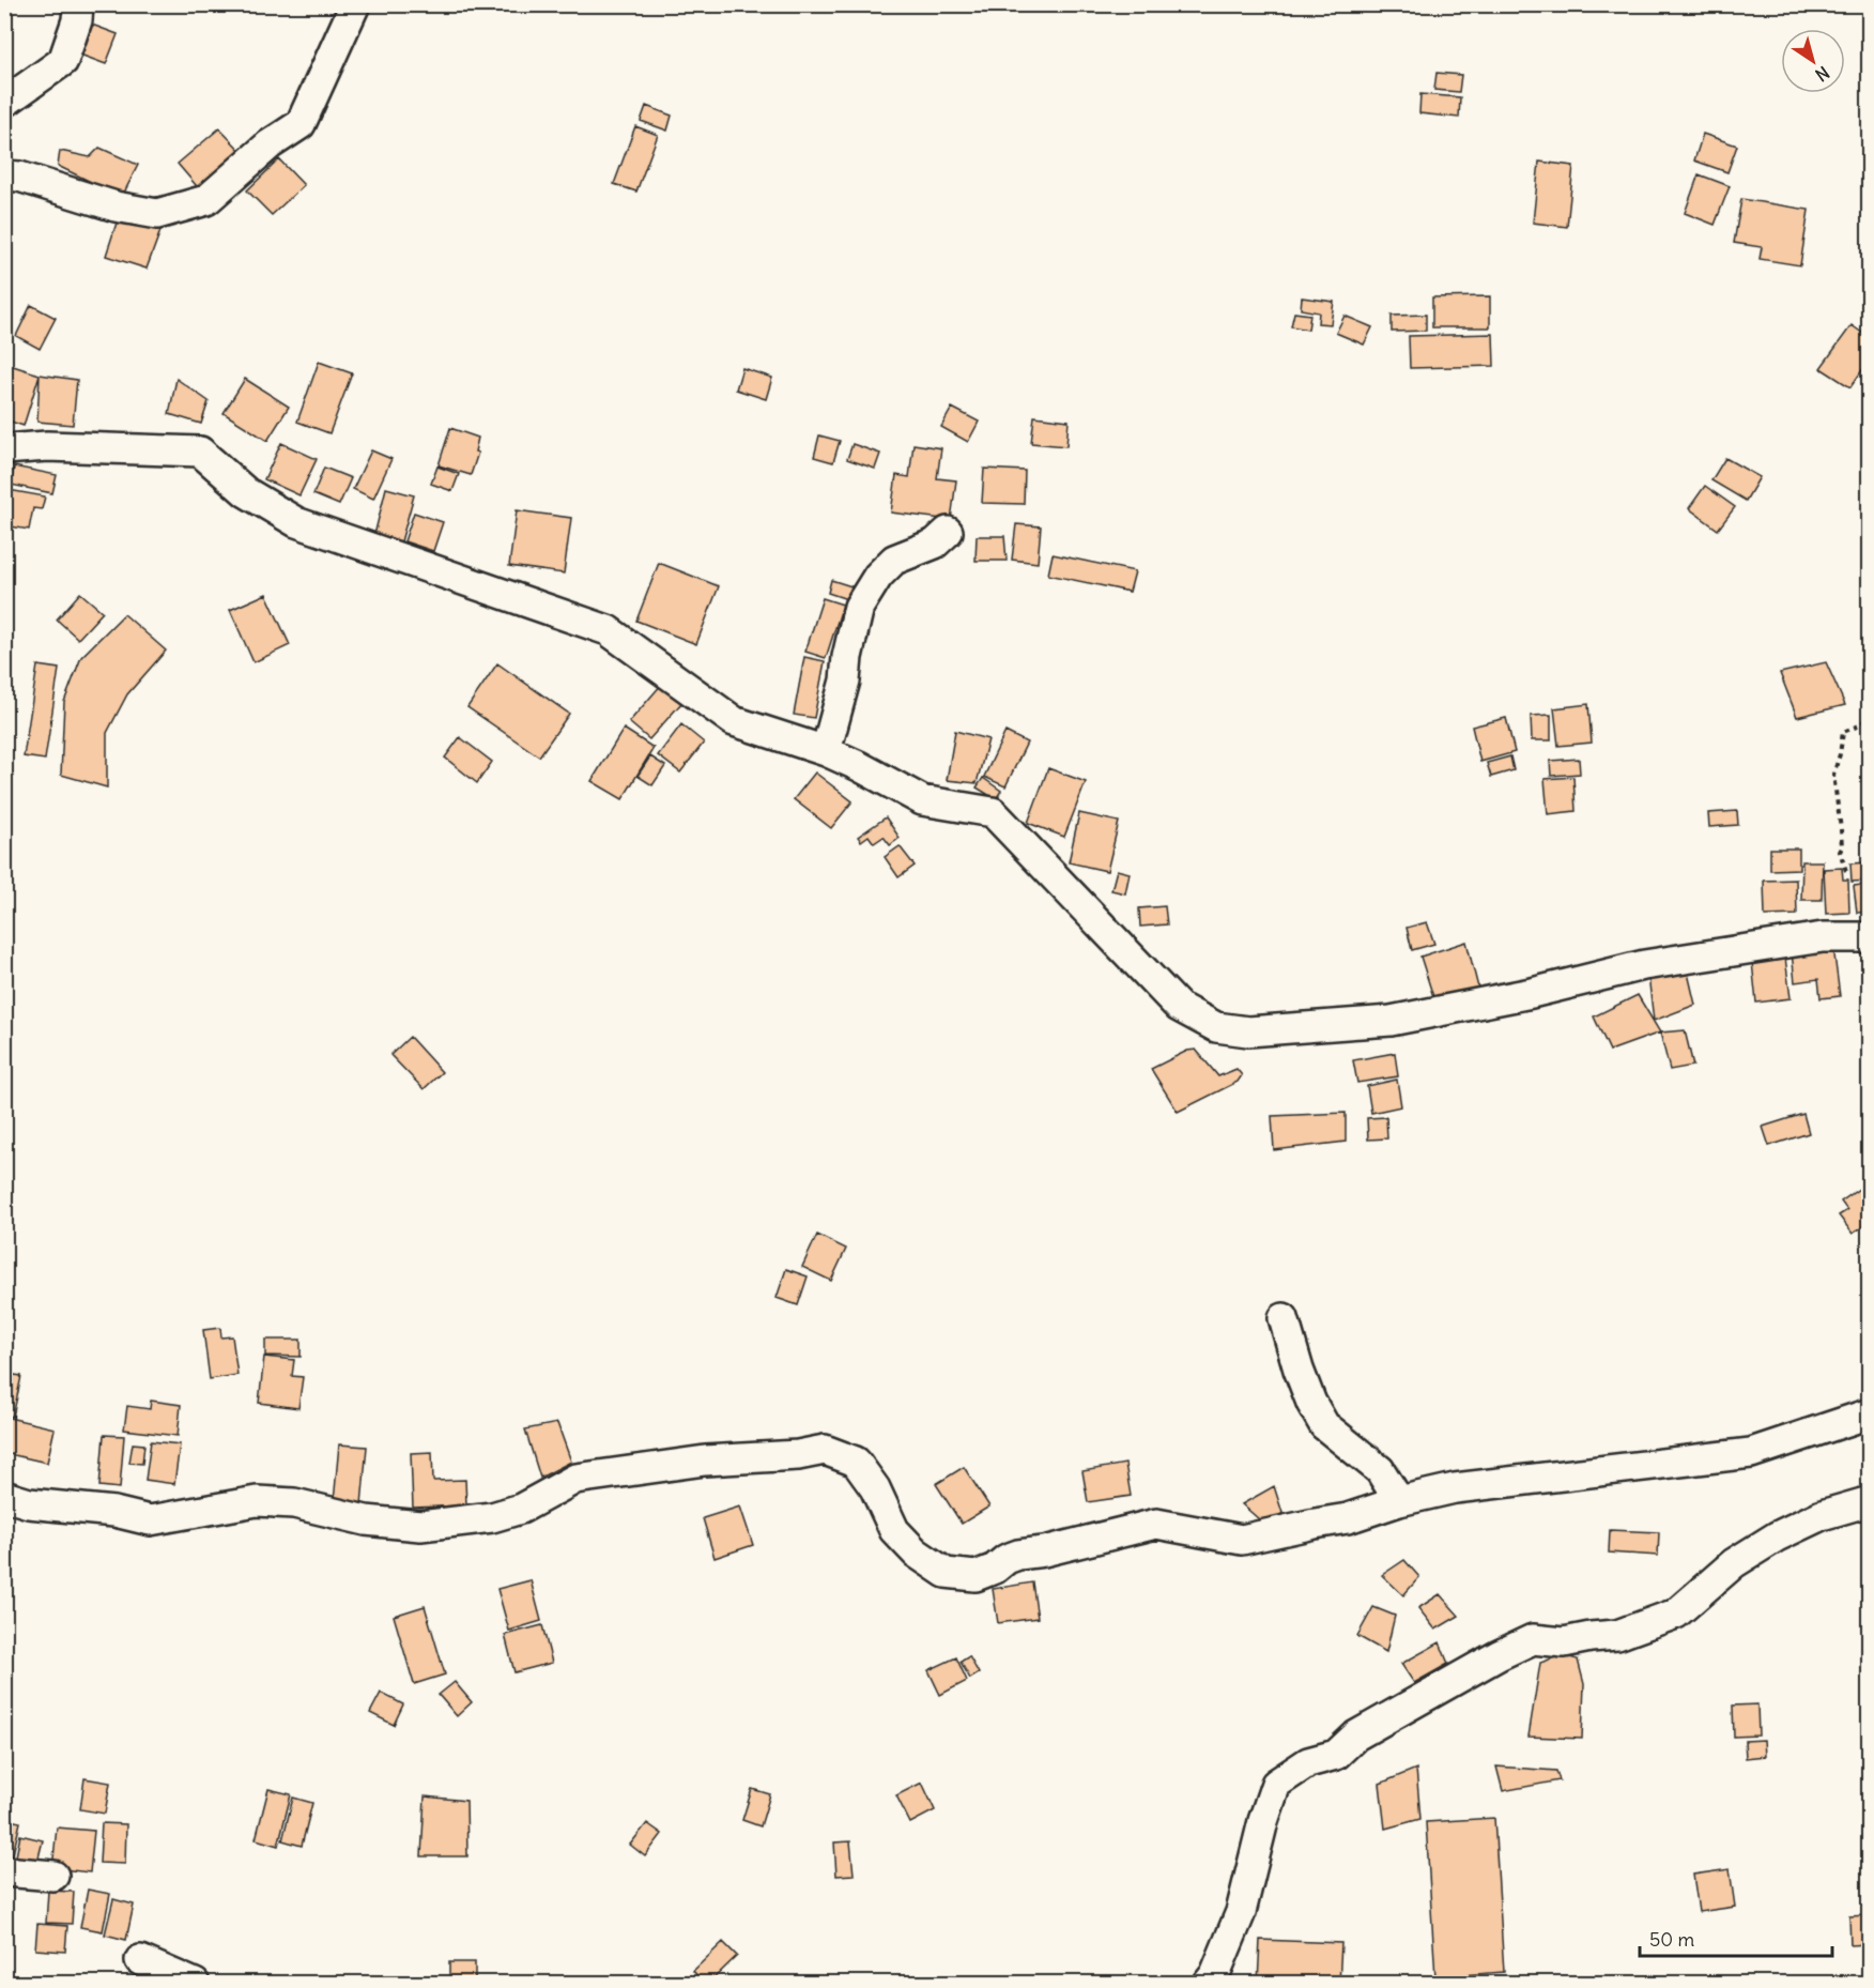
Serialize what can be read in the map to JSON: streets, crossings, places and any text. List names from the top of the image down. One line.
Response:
{"scale_bar":"50 m","north":"bottom right"}
